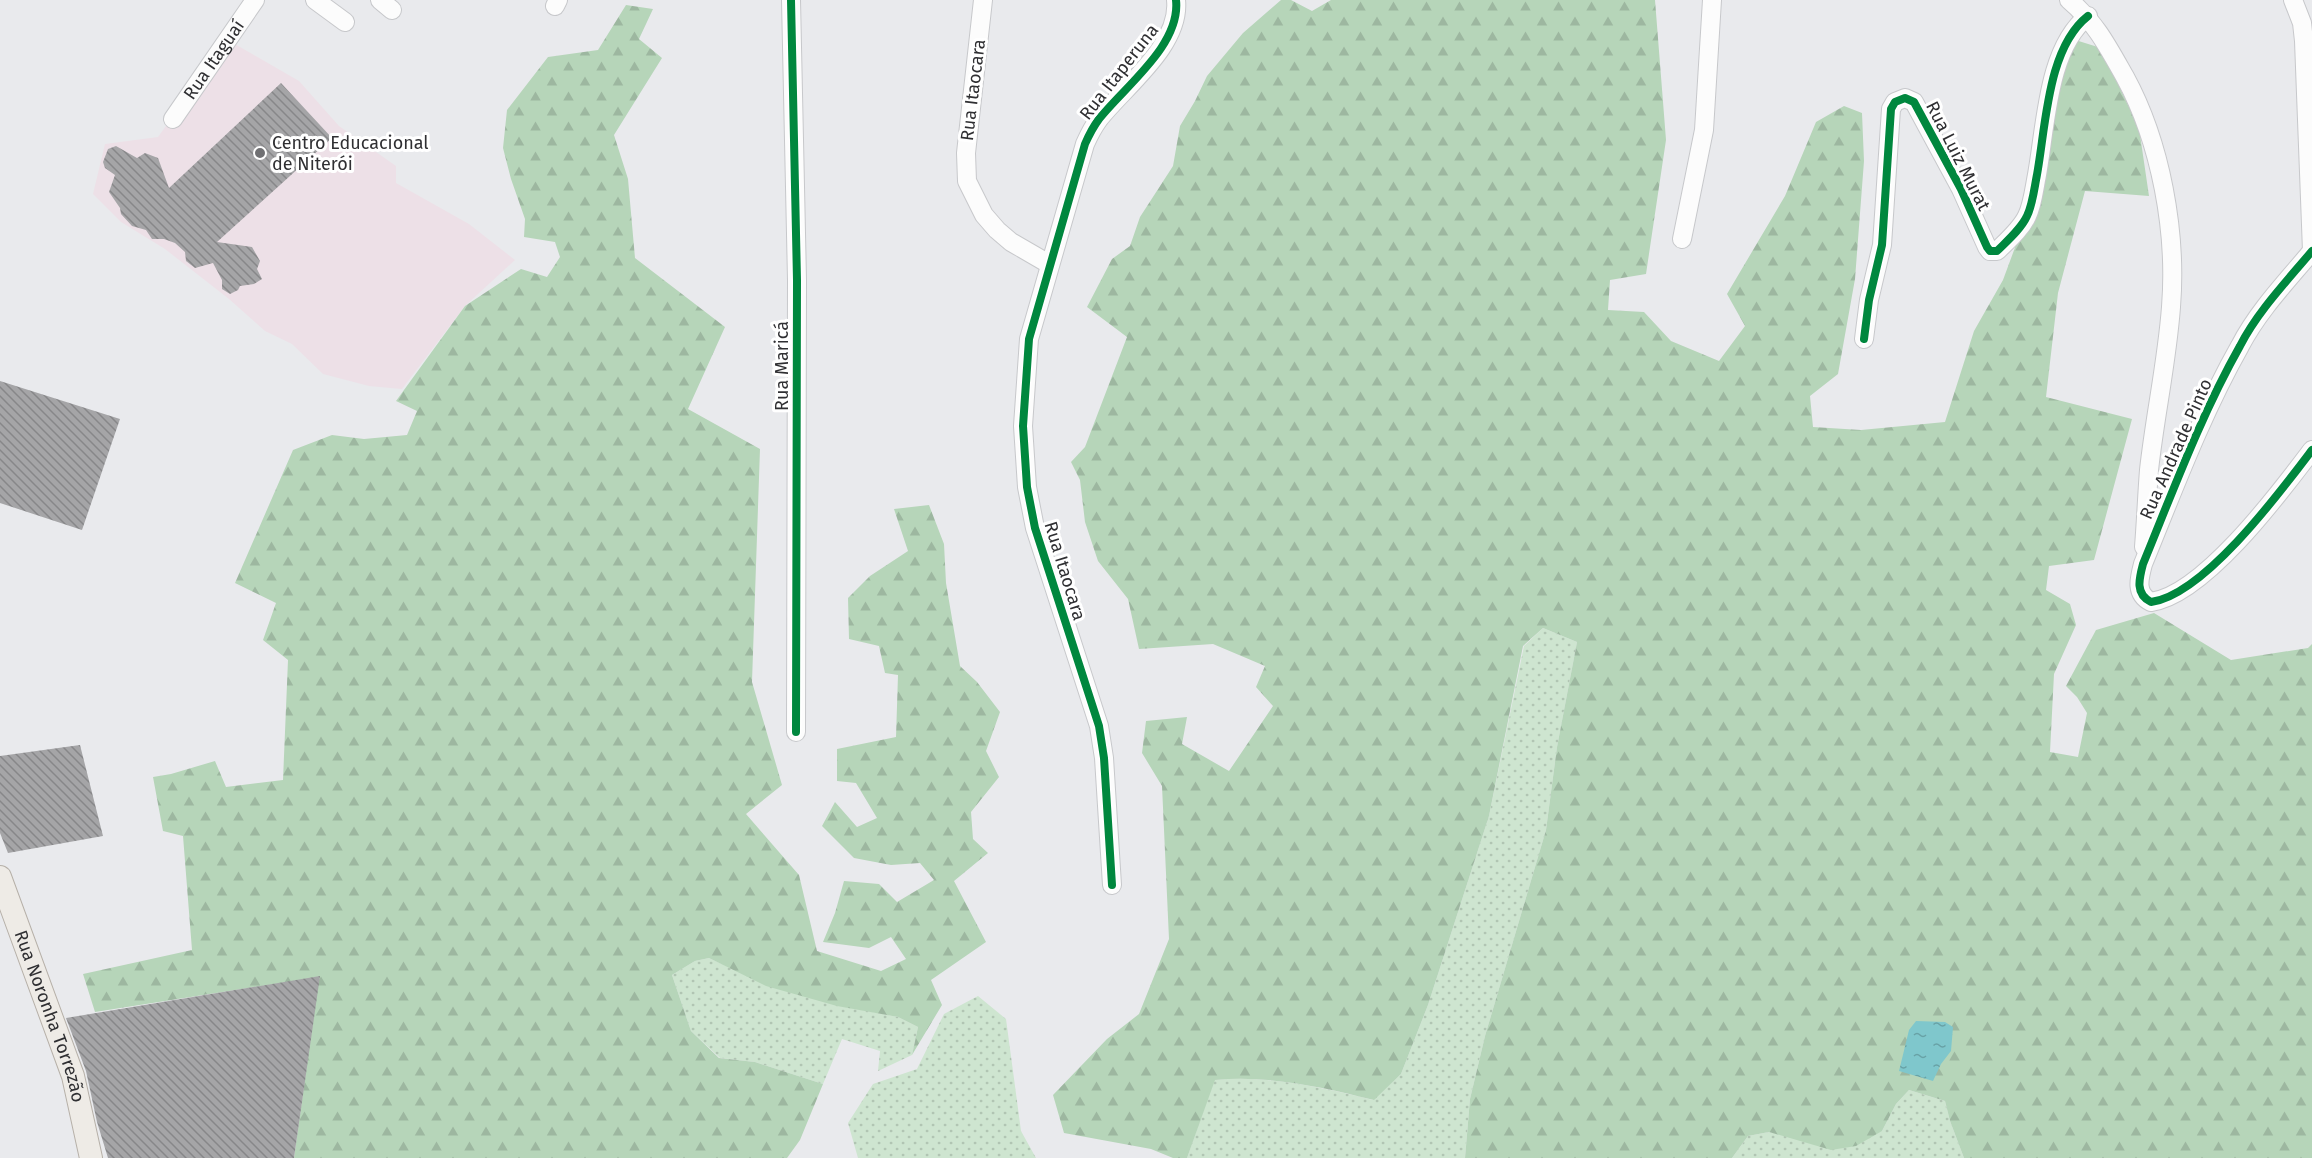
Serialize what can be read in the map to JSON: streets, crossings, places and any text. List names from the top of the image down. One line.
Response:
{"streets":{"main road":["Rua Noronha Torrezão"],"street":["Rua Itaguaí","Rua Itaperuna","Rua Itaocara","Rua Luiz Murat","Rua Maricá","Rua Andrade Pinto"]},"crossings":[["Rua Itaperuna","Rua Itaocara"]],"places":["Centro Educacional de Niterói"]}
